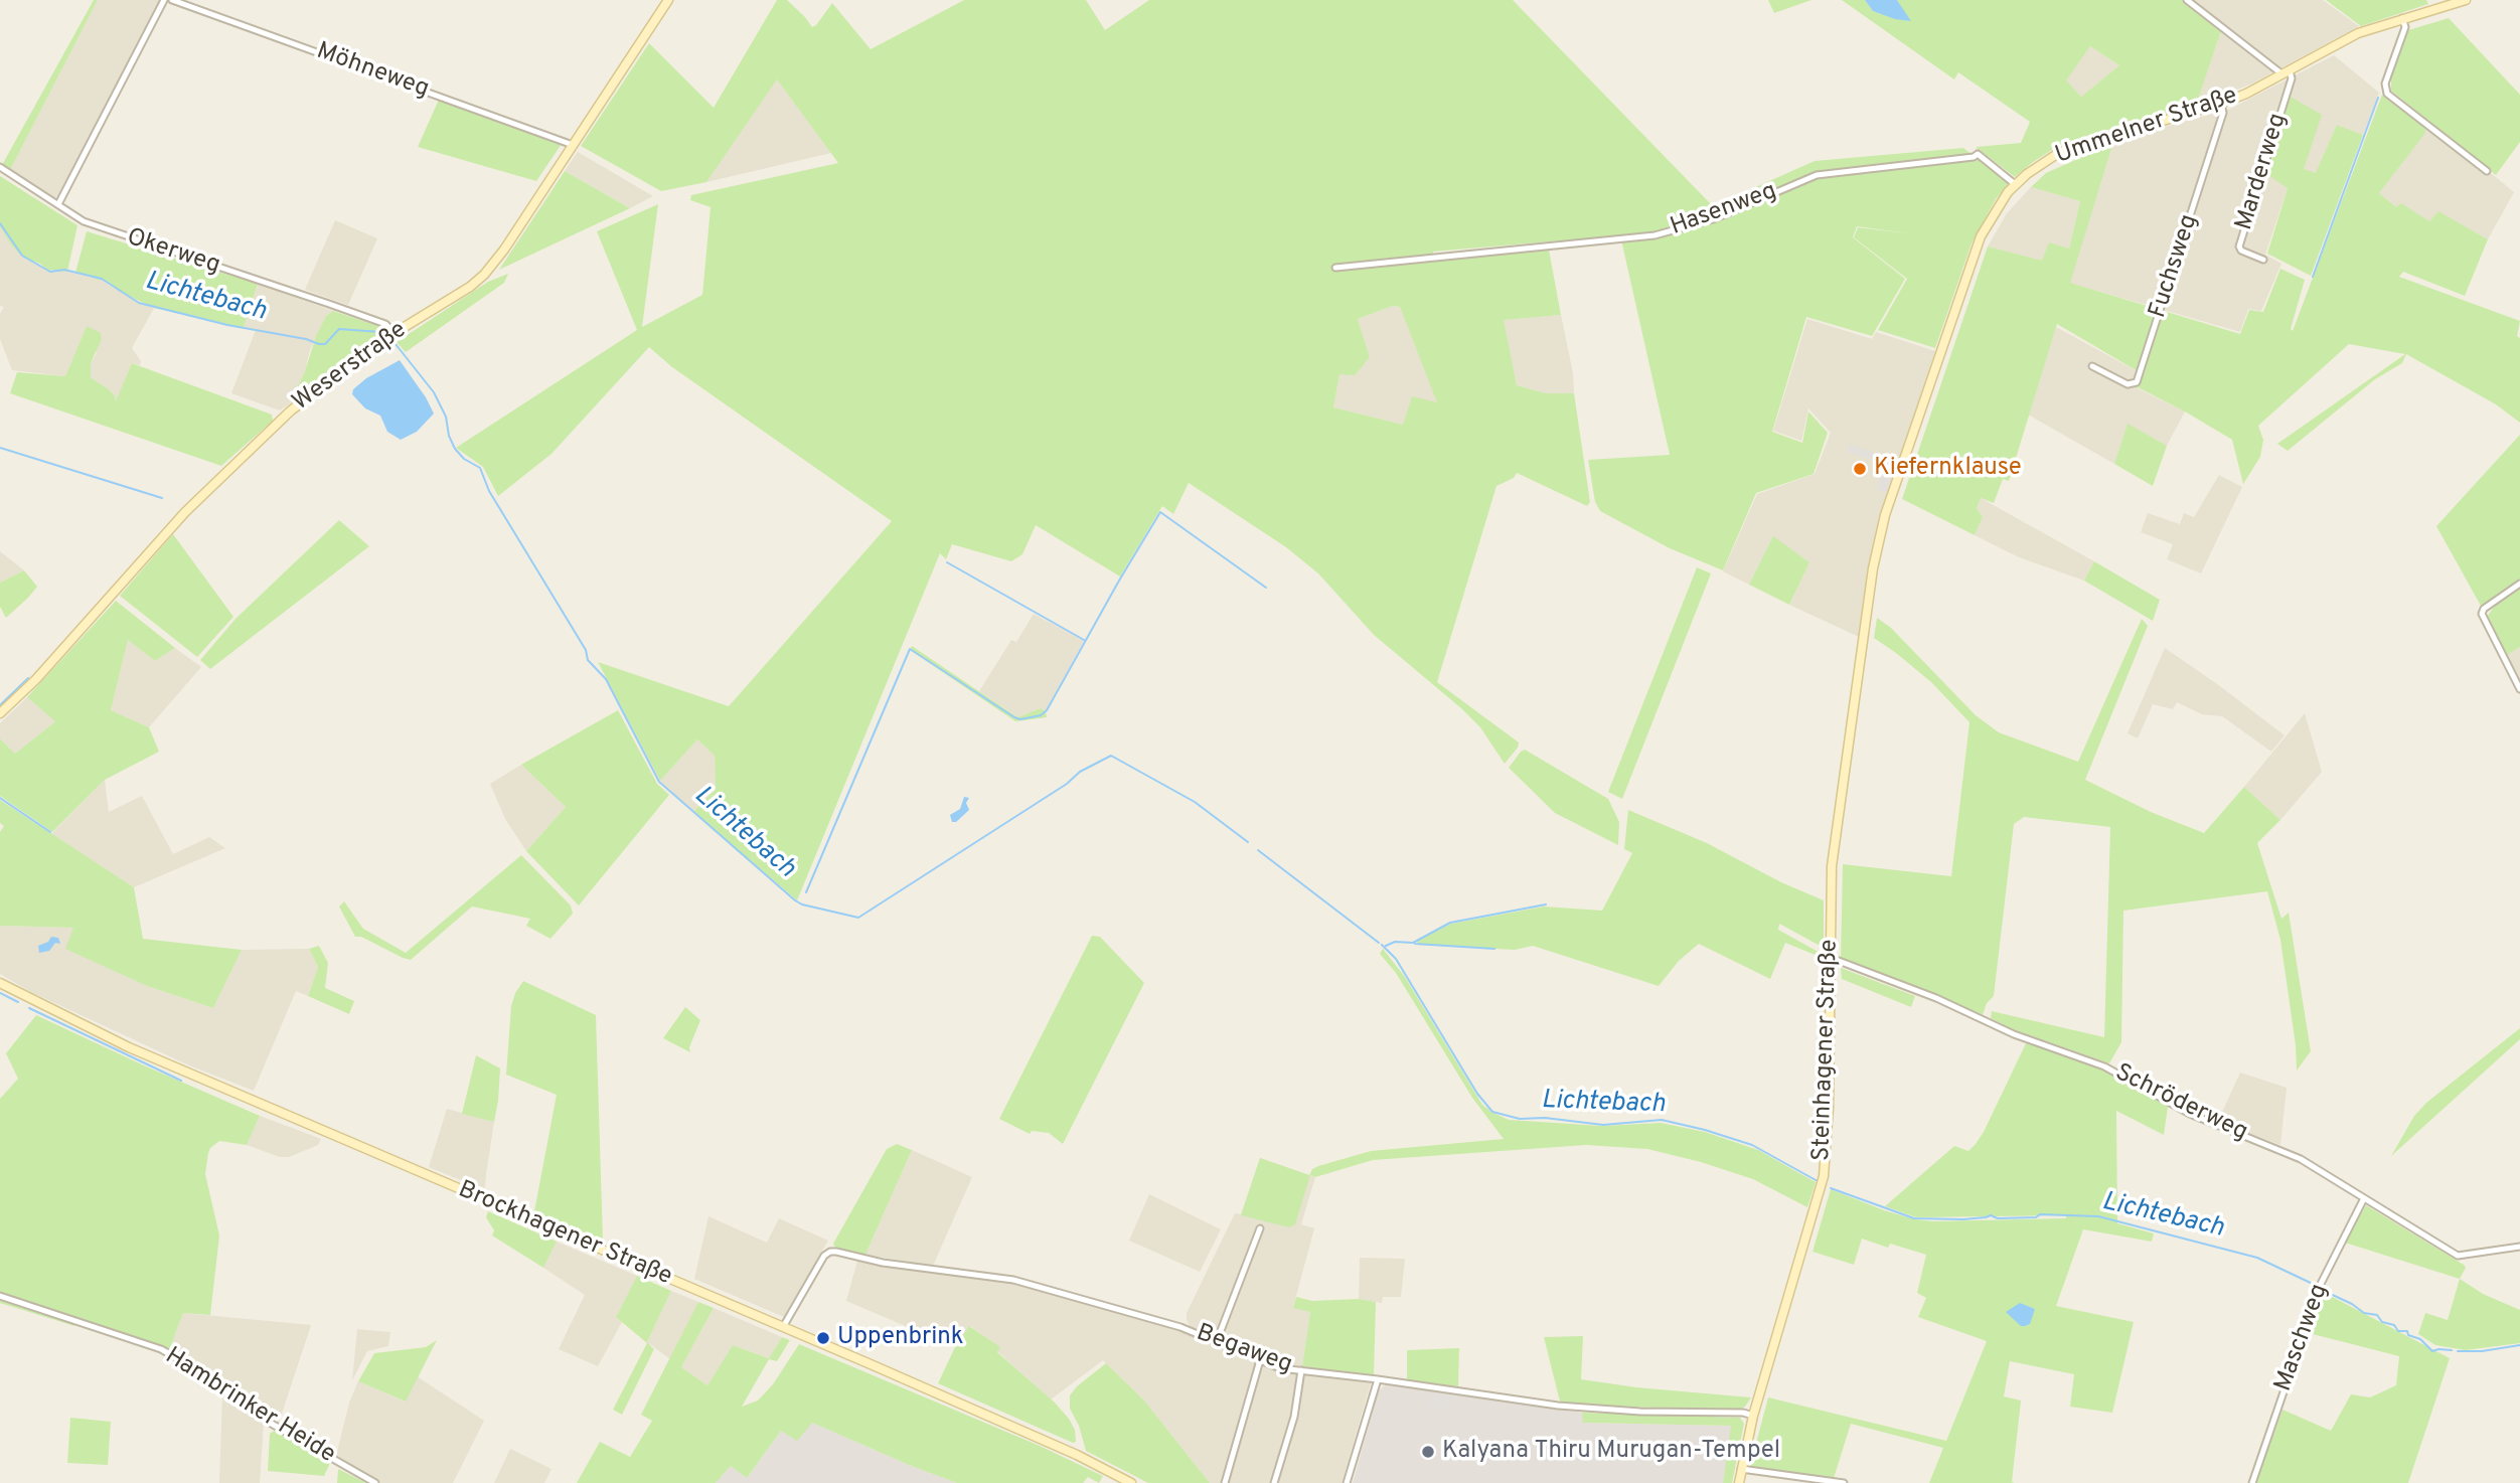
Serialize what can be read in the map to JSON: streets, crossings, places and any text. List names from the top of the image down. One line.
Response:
{"streets":{"main road":["Ummelner Straße","Weserstraße","Steinhagener Straße","Brockhagener Straße"],"street":["Möhneweg","Marderweg","Hasenweg","Okerweg","Fuchsweg","Schröderweg","Maschweg","Begaweg","Hambrinker Heide"]},"crossings":[["Möhneweg","Weserstraße"],["Ummelner Straße","Marderweg"],["Ummelner Straße","Hasenweg"],["Ummelner Straße","Fuchsweg"],["Ummelner Straße","Steinhagener Straße"],["Okerweg","Weserstraße"],["Steinhagener Straße","Schröderweg"],["Steinhagener Straße","Begaweg"],["Schröderweg","Maschweg"],["Brockhagener Straße","Begaweg"]],"water":["Lichtebach"],"places":["Kiefernklause","Uppenbrink","Kalyana Thiru Murugan-Tempel"]}
